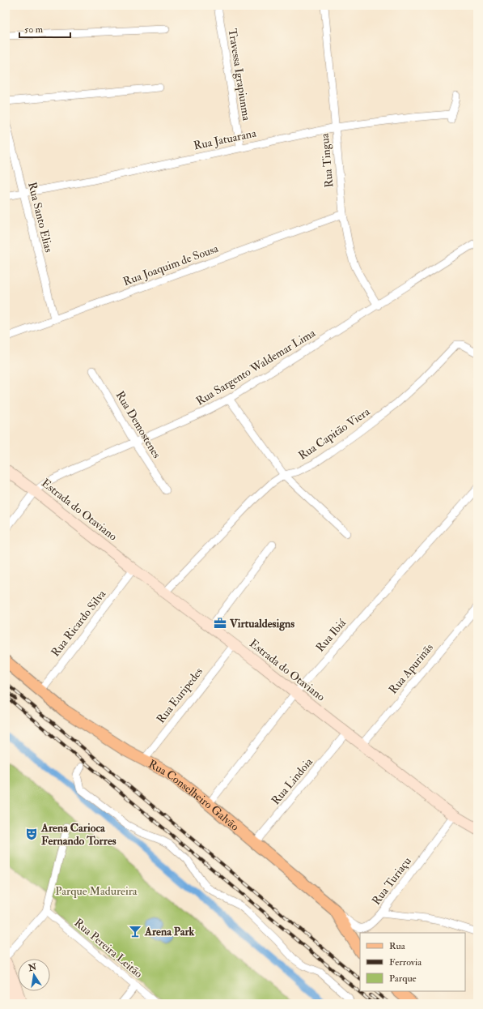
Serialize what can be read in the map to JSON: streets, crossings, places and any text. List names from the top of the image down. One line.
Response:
{"streets":{"main road":["Rua Conselheiro Galvão"],"street":["Travessa Igrapiunma","Rua Jatuarana","Rua Tingua","Rua Santo Elias","Rua Joaquim de Sousa","Rua Sargento Waldemar Lima","Rua Demostenes","Rua Capitão Viera","Estrada do Otaviano","Rua Ricardo Silva","Rua Ibiá","Rua Apurinãs","Rua Euripedes","Rua Lindoia","Rua Turiaçu","Rua Pereira Leitão"]},"crossings":[["Travessa Igrapiunma","Rua Jatuarana"],["Rua Jatuarana","Rua Tingua"],["Rua Jatuarana","Rua Santo Elias"],["Rua Tingua","Rua Joaquim de Sousa"],["Rua Tingua","Rua Sargento Waldemar Lima"],["Rua Santo Elias","Rua Joaquim de Sousa"],["Rua Sargento Waldemar Lima","Rua Demostenes"],["Rua Sargento Waldemar Lima","Estrada do Otaviano"],["Rua Capitão Viera","Estrada do Otaviano"],["Estrada do Otaviano","Rua Ricardo Silva"],["Estrada do Otaviano","Rua Ibiá"],["Estrada do Otaviano","Rua Apurinãs"],["Estrada do Otaviano","Rua Euripedes"],["Estrada do Otaviano","Rua Lindoia"],["Estrada do Otaviano","Rua Turiaçu"],["Rua Ricardo Silva","Rua Conselheiro Galvão"],["Rua Ibiá","Rua Conselheiro Galvão"],["Rua Euripedes","Rua Conselheiro Galvão"],["Rua Lindoia","Rua Conselheiro Galvão"],["Rua Conselheiro Galvão","Rua Turiaçu"]],"parks":["Parque Madureira"],"places":{"office":["Virtualdesigns"],"theatre":["Arena Carioca Fernando Torres"],"bar":["Arena Park"]},"legend":["Rua","Ferrovia","Parque"],"scale_bar":"50 m","north":"top"}
